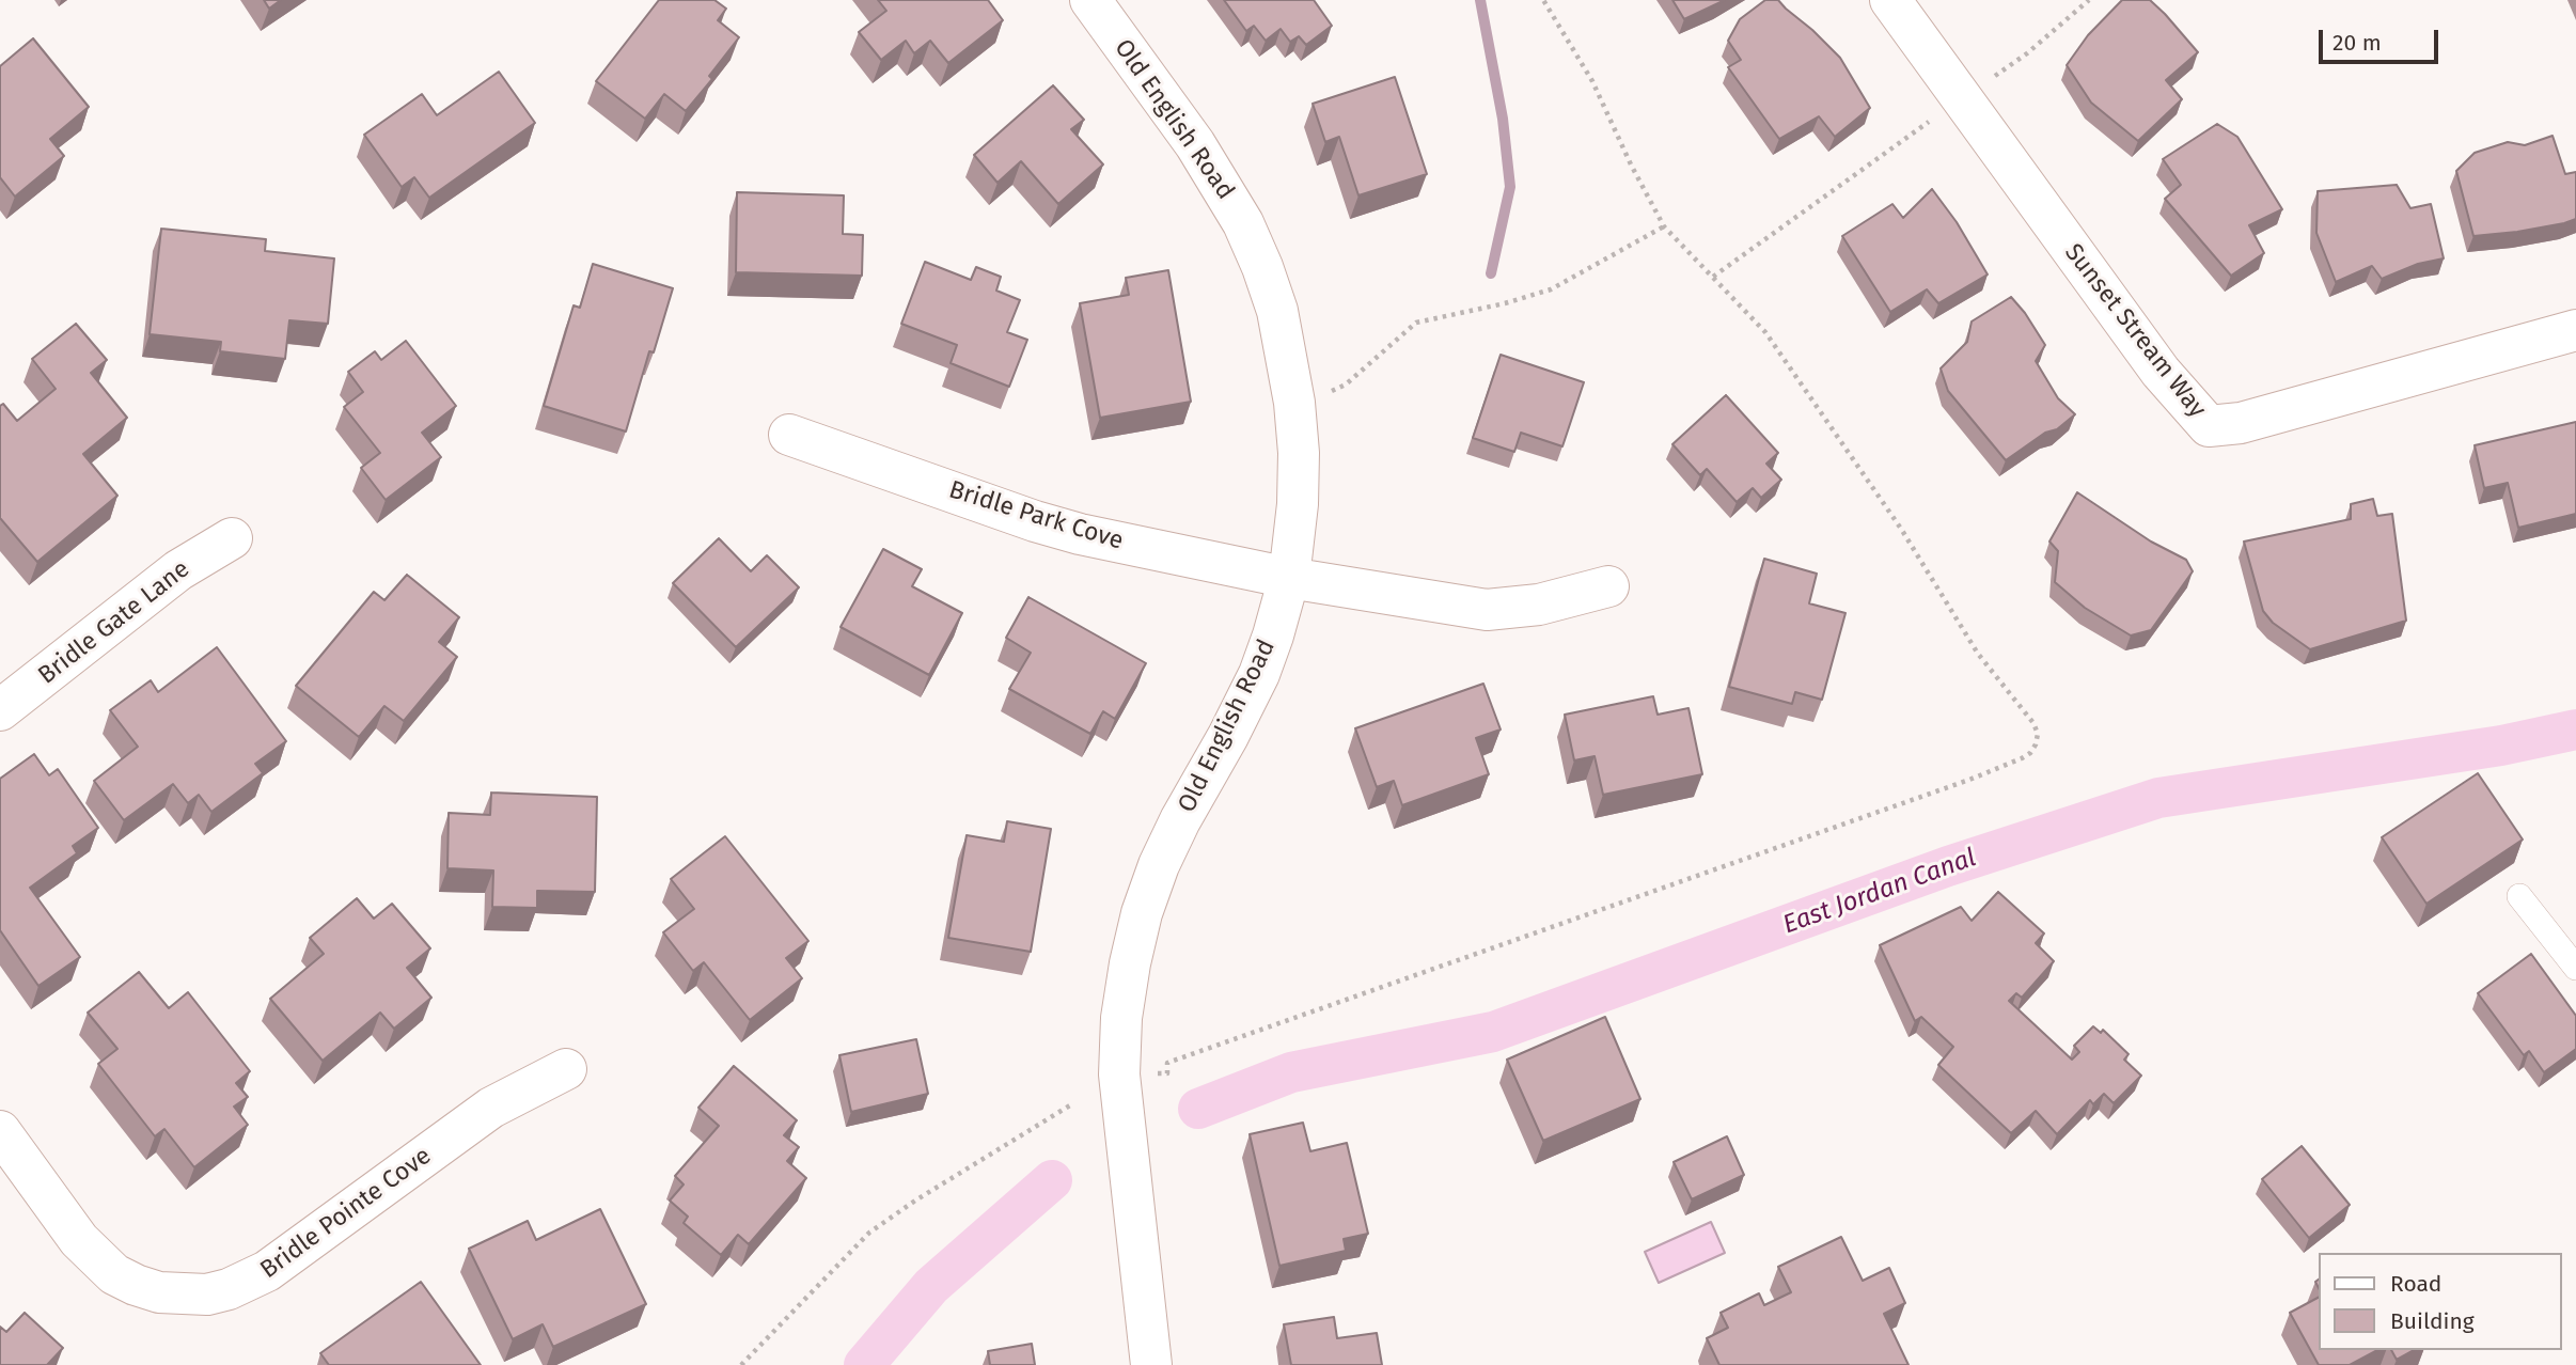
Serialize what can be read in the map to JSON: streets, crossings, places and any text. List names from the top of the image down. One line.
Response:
{"streets":{"street":["Old English Road","Sunset Stream Way","Bridle Park Cove","Bridle Gate Lane","Bridle Pointe Cove"]},"crossings":[["Old English Road","Bridle Park Cove"]],"water":["East Jordan Canal"],"legend":["Road","Building"],"scale_bar":"20 m"}
